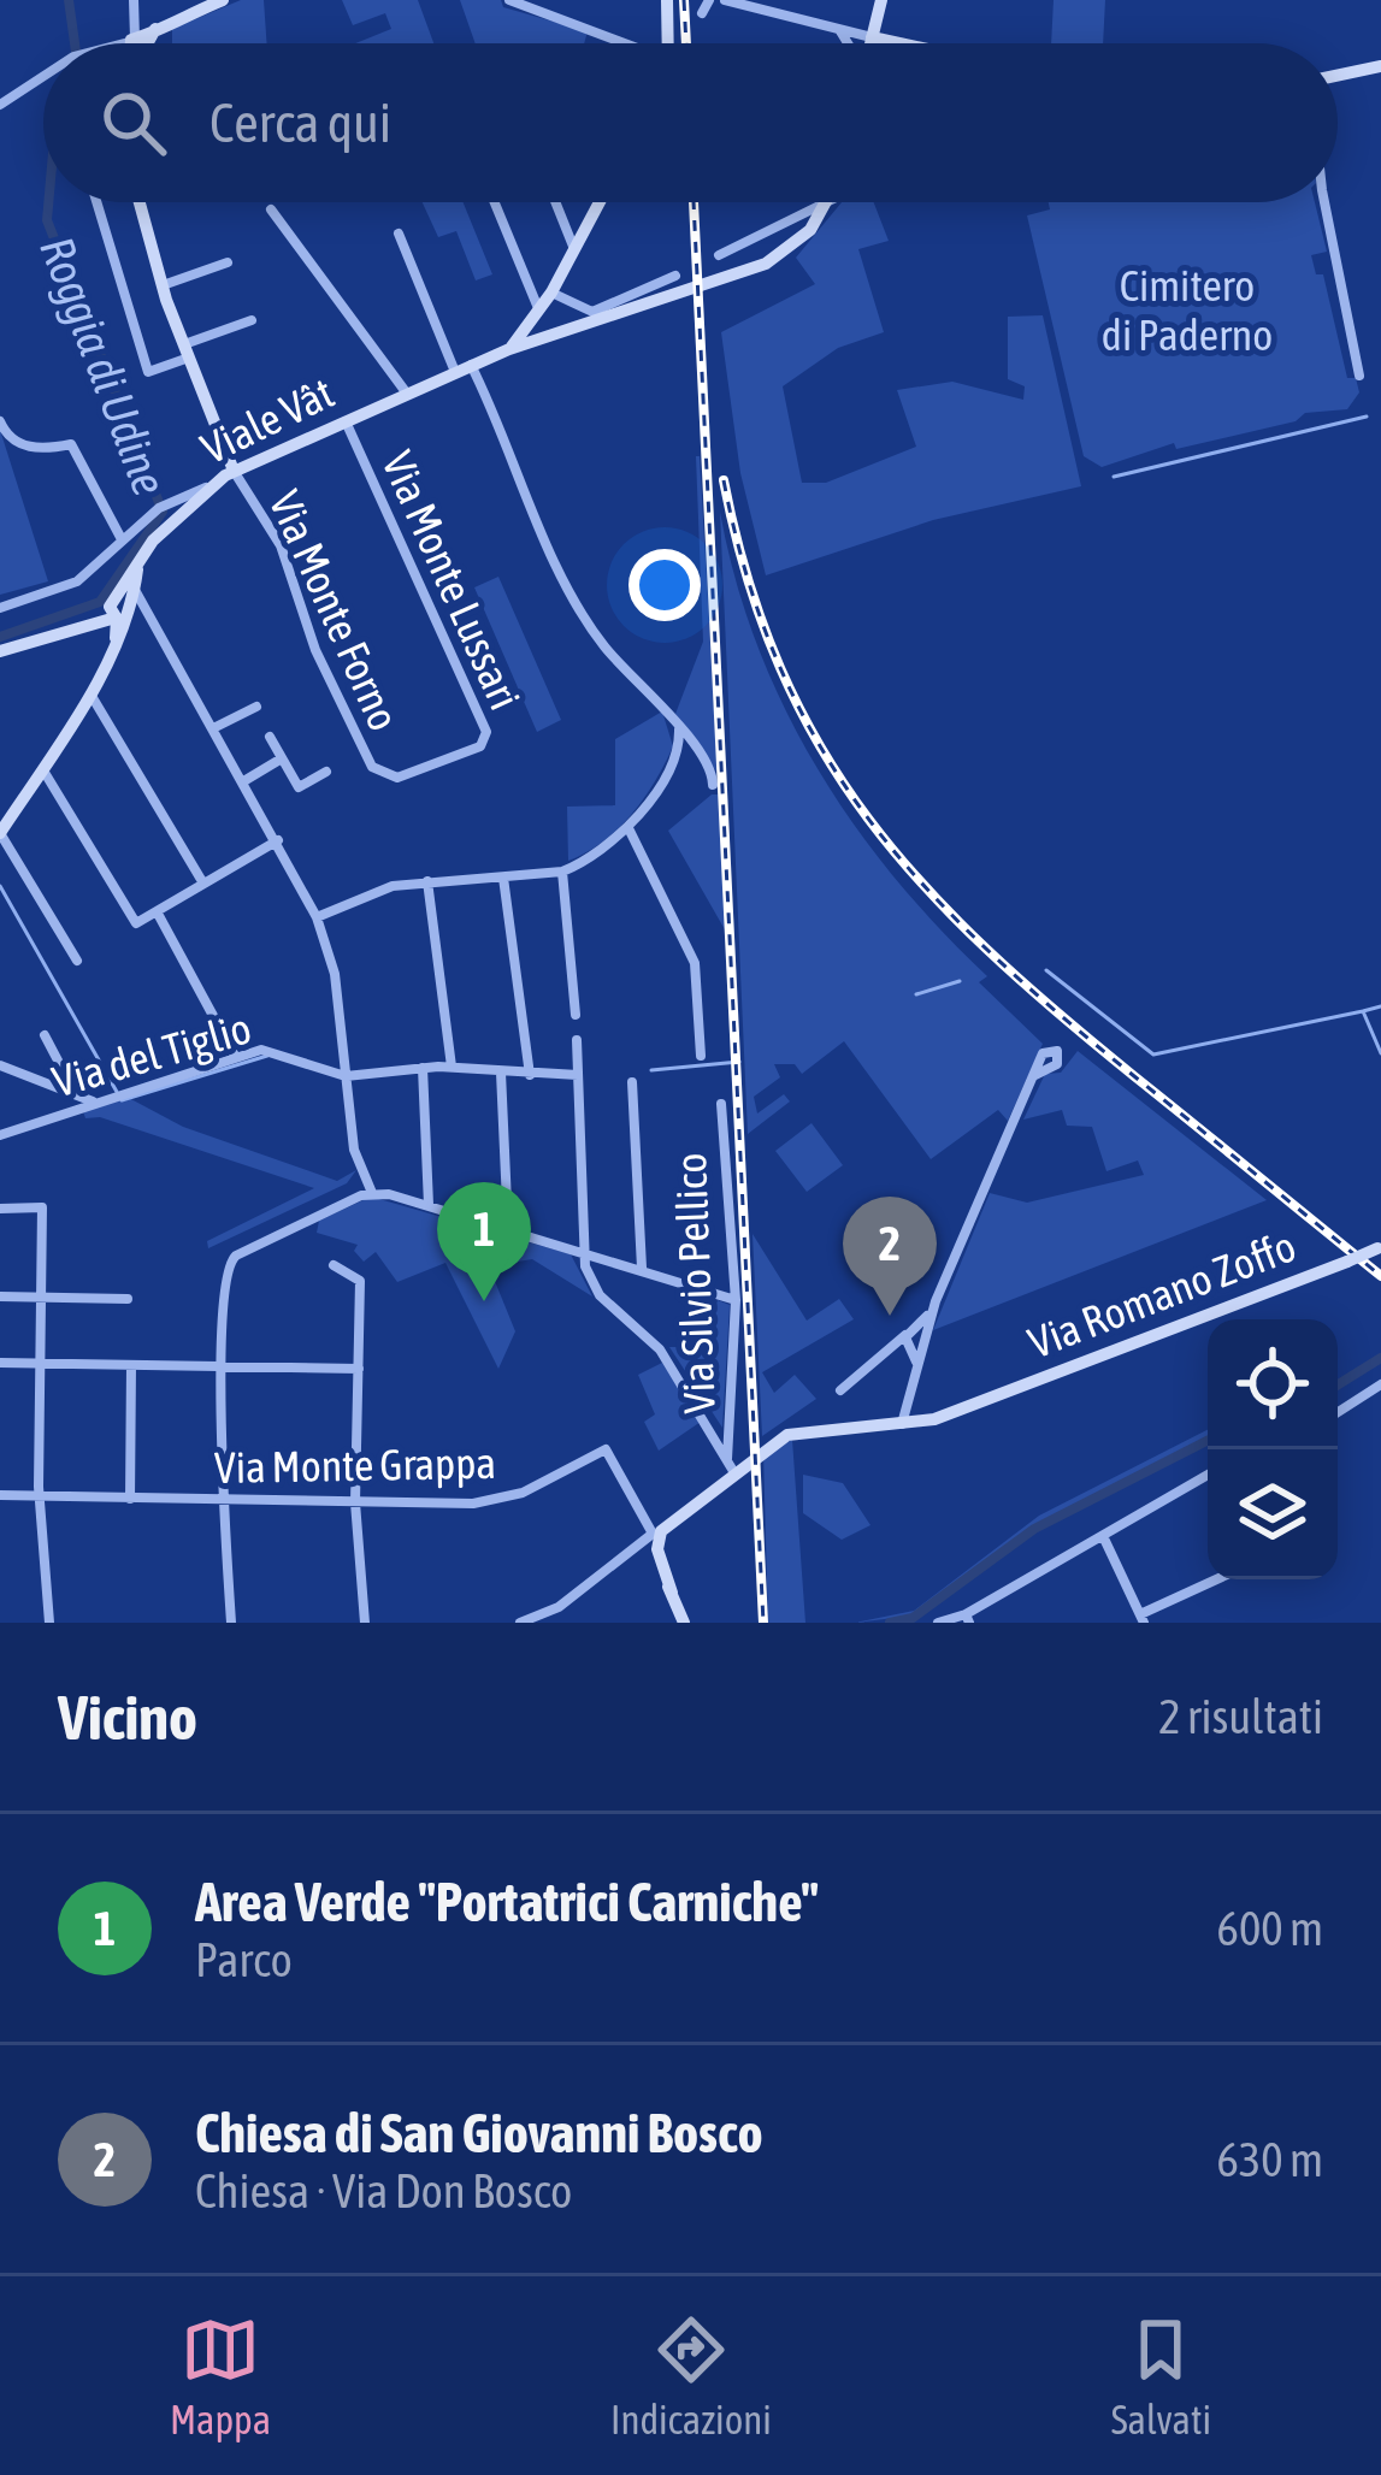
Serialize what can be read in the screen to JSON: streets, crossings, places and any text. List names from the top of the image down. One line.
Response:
{"streets":{"main road":["Viale Vât","Via Romano Zoffo"],"street":["Via Monte Lussari","Via Monte Forno","Via del Tiglio","Via Silvio Pellico","Via Monte Grappa"]},"crossings":[["Viale Vât","Via Monte Lussari"],["Viale Vât","Via Monte Forno"],["Via Monte Lussari","Via Monte Forno"],["Via Silvio Pellico","Via Romano Zoffo"]],"water":["Roggia di Udine"],"parks":["Cimitero di Paderno"],"page":{"search":"Cerca qui","pins":["1","2"],"heading":["Vicino","2 risultati"],"list":[{"mark":"1","name":"Area Verde \"Portatrici Carniche\"","note":"Parco","value":"600 m"},{"mark":"2","name":"Chiesa di San Giovanni Bosco","note":"Chiesa · Via Don Bosco","value":"630 m"}],"nav":["Mappa","Indicazioni","Salvati"]}}
